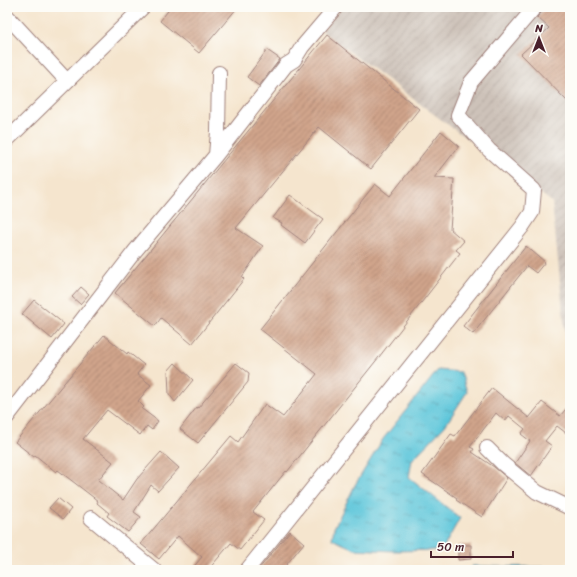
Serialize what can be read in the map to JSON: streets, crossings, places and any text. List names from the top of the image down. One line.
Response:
{"scale_bar":"50 m","north":"top"}
